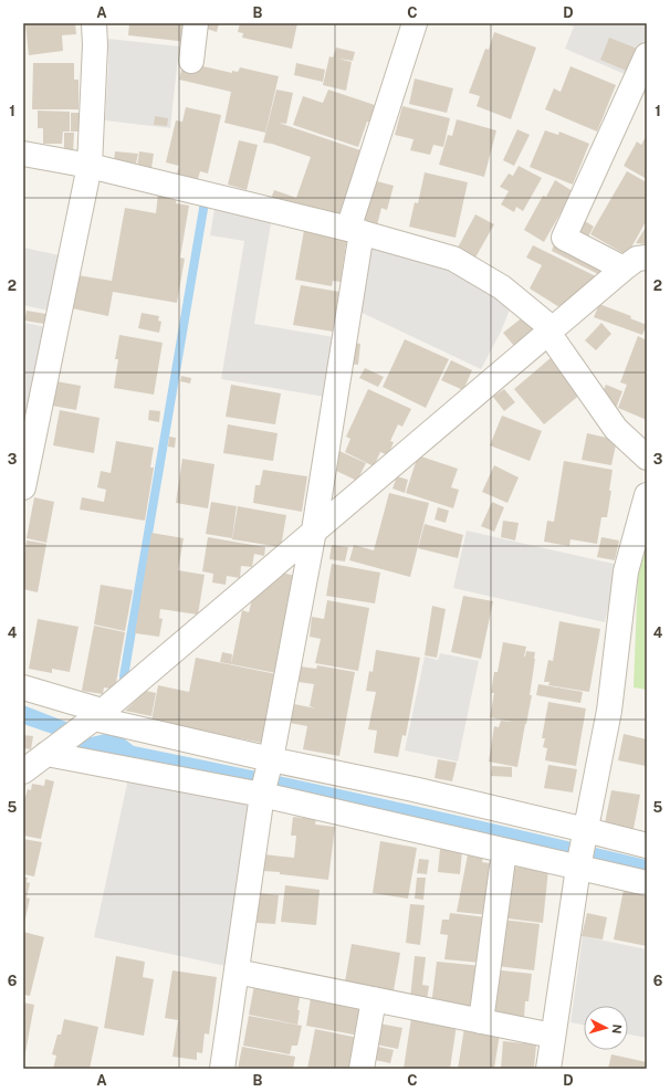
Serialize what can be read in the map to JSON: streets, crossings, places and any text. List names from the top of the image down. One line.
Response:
{"north":"right","grid":{"columns":["A","B","C","D"],"rows":["1","2","3","4","5","6"]}}
